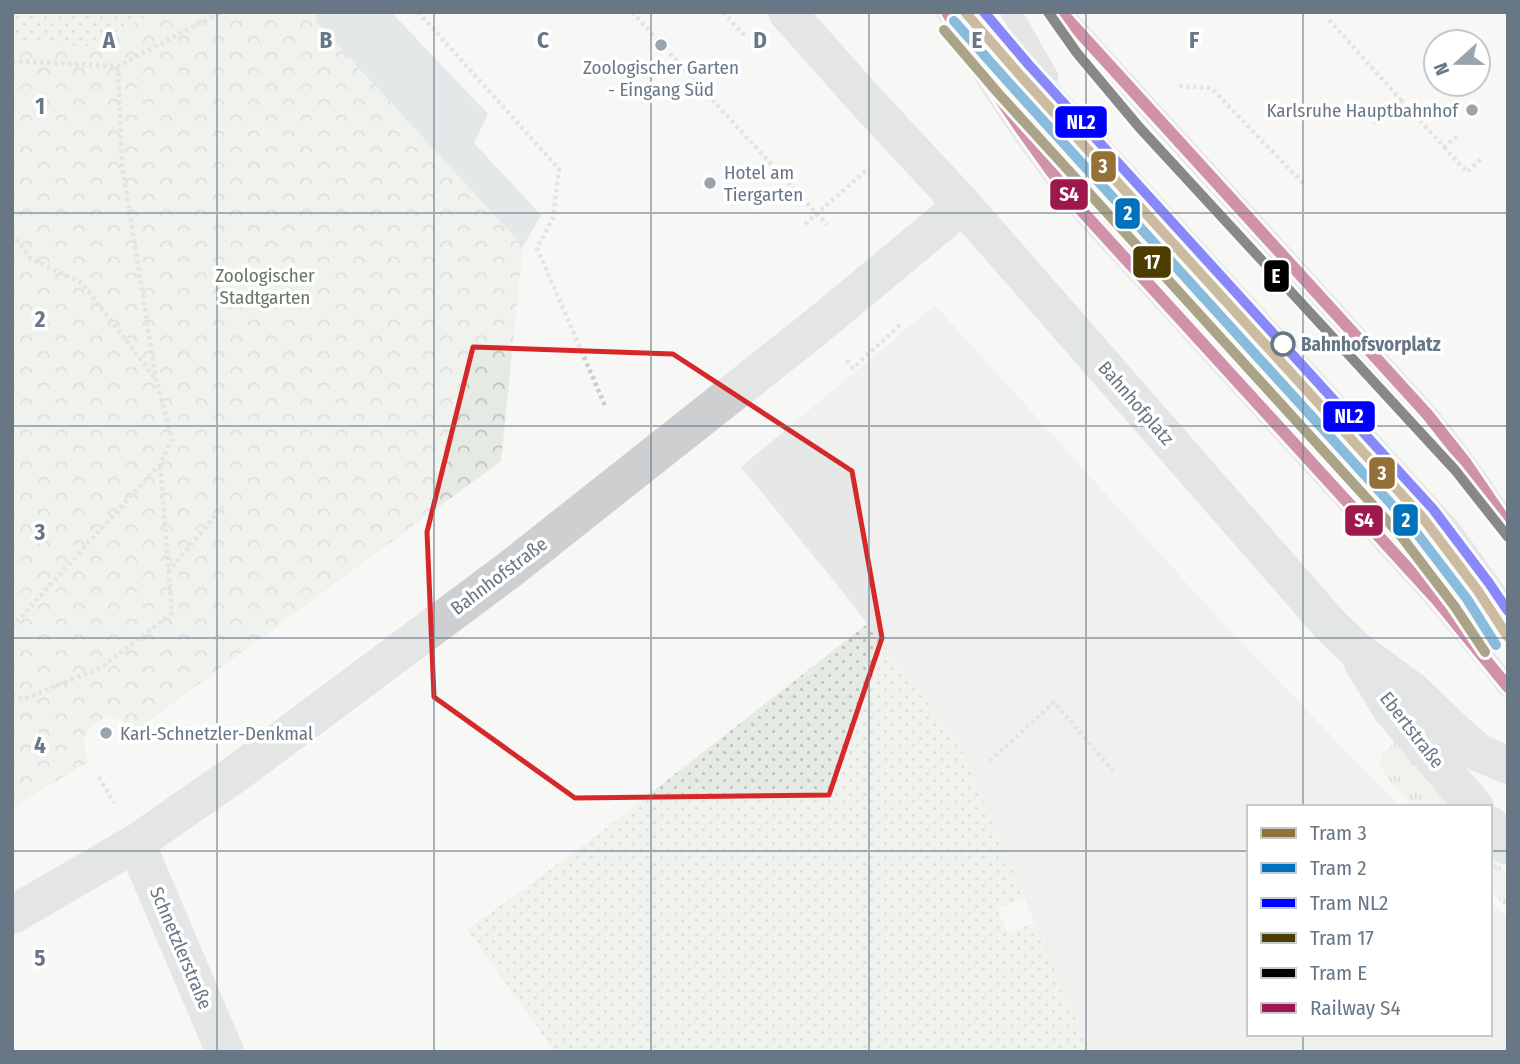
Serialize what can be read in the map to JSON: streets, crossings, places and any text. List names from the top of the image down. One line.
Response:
{"streets":{"street":["Bahnhofplatz","Bahnhofstraße","Ebertstraße","Schnetzlerstraße"]},"crossings":[["Bahnhofplatz","Bahnhofstraße"],["Bahnhofplatz","Ebertstraße"],["Bahnhofstraße","Schnetzlerstraße"]],"parks":["Zoologischer Stadtgarten"],"places":["Zoologischer Garten - Eingang Süd","Karlsruhe Hauptbahnhof","Hotel am Tiergarten","Bahnhofsvorplatz","Karl-Schnetzler-Denkmal"],"lines":["tram line 3","tram line NL2","tram line E","rail line S4","tram line 2","tram line 17"],"legend":["Tram 3","Tram 2","Tram NL2","Tram 17","Tram E","Railway S4"],"north":"left","grid":{"columns":["A","B","C","D","E","F"],"rows":["1","2","3","4","5"]}}
